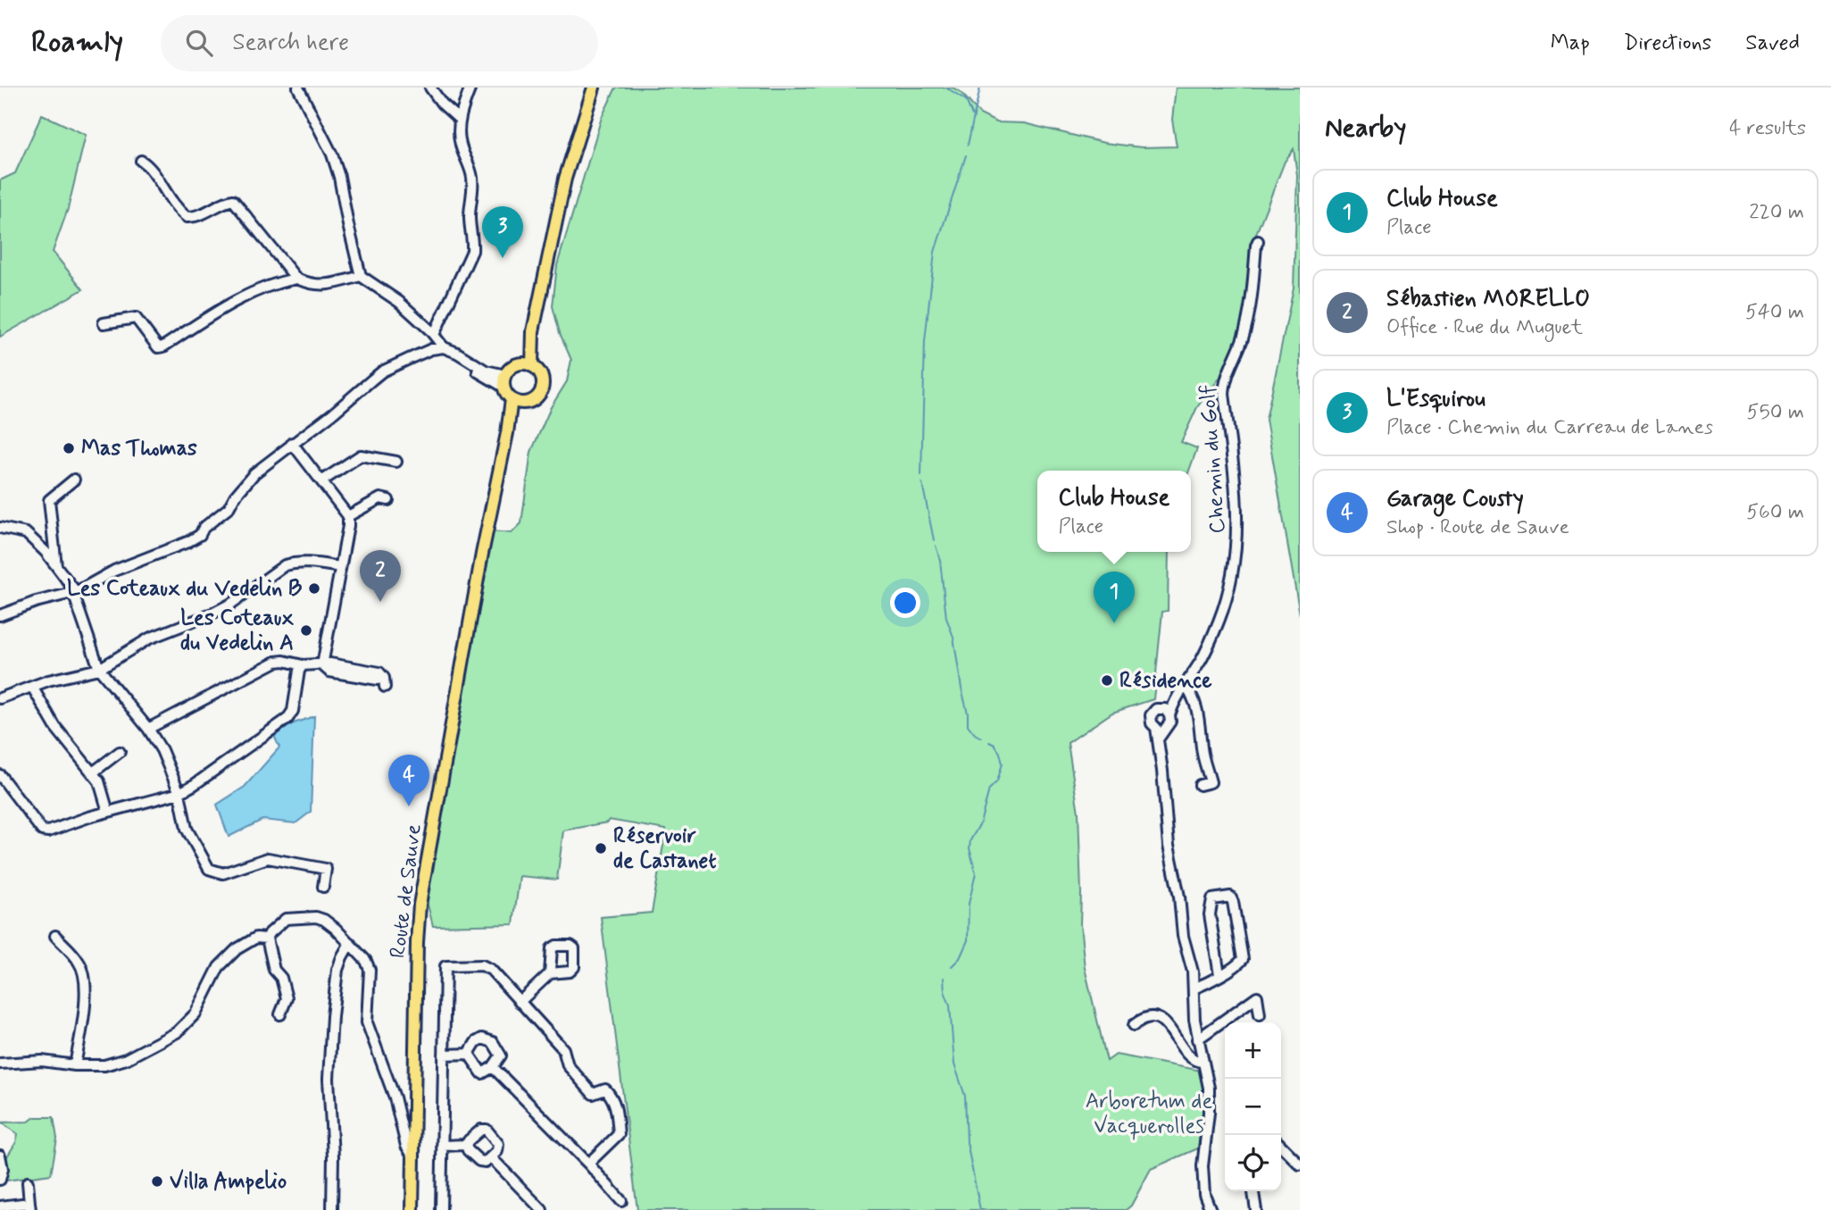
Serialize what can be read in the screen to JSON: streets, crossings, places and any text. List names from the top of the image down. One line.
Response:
{"streets":{"main road":["Route de Sauve"],"street":["Chemin du Golf"]},"parks":["Arboretum de Vacquerolles"],"places":["Mas Thomas","Les Coteaux du Vedelin B","Les Coteaux du Vedelin A","Résidence","Réservoir de Castanet","Villa Ampelio"],"page":{"header":"Roamly","search":"Search here","nav":["Map","Directions","Saved"],"heading":["Nearby","4 results"],"list":[{"mark":"1","name":"Club House","note":"Place","value":"220 m"},{"mark":"2","name":"Sébastien MORELLO","note":"Office · Rue du Muguet","value":"540 m"},{"mark":"3","name":"L'Esquirou","note":"Place · Chemin du Carreau de Lanes","value":"550 m"},{"mark":"4","name":"Garage Cousty","note":"Shop · Route de Sauve","value":"560 m"}],"pins":["3","2","1","4"],"popup":["Club House","Place"],"map_buttons":["+","−"]}}
